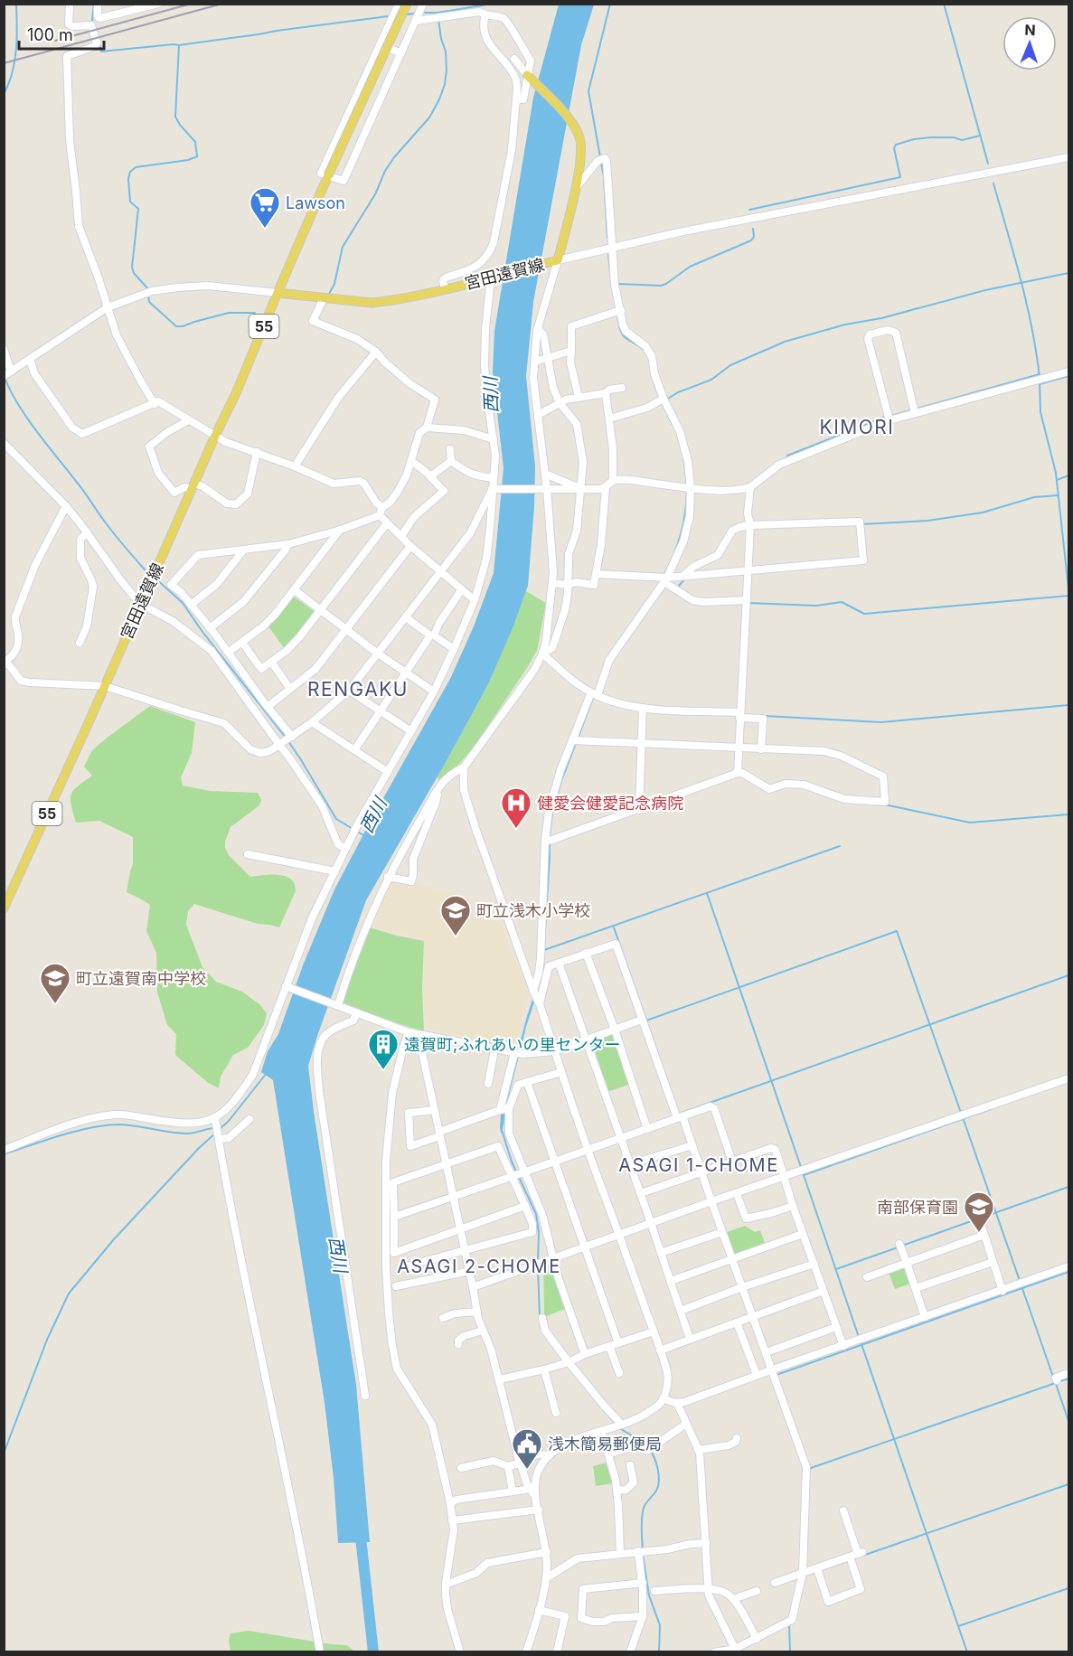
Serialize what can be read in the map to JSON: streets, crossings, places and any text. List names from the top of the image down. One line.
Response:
{"streets":{"main road":["宮田遠賀線","55"]},"districts":["KIMORI","RENGAKU","ASAGI 1-CHOME","ASAGI 2-CHOME"],"water":["西川"],"places":{"supermarket":["Lawson"],"hospital":["健愛会健愛記念病院"],"school or university":["町立浅木小学校","町立遠賀南中学校","南部保育園"],"building":["遠賀町;ふれあいの里センター"],"public building":["浅木簡易郵便局"]},"scale_bar":"100 m","north":"top"}
